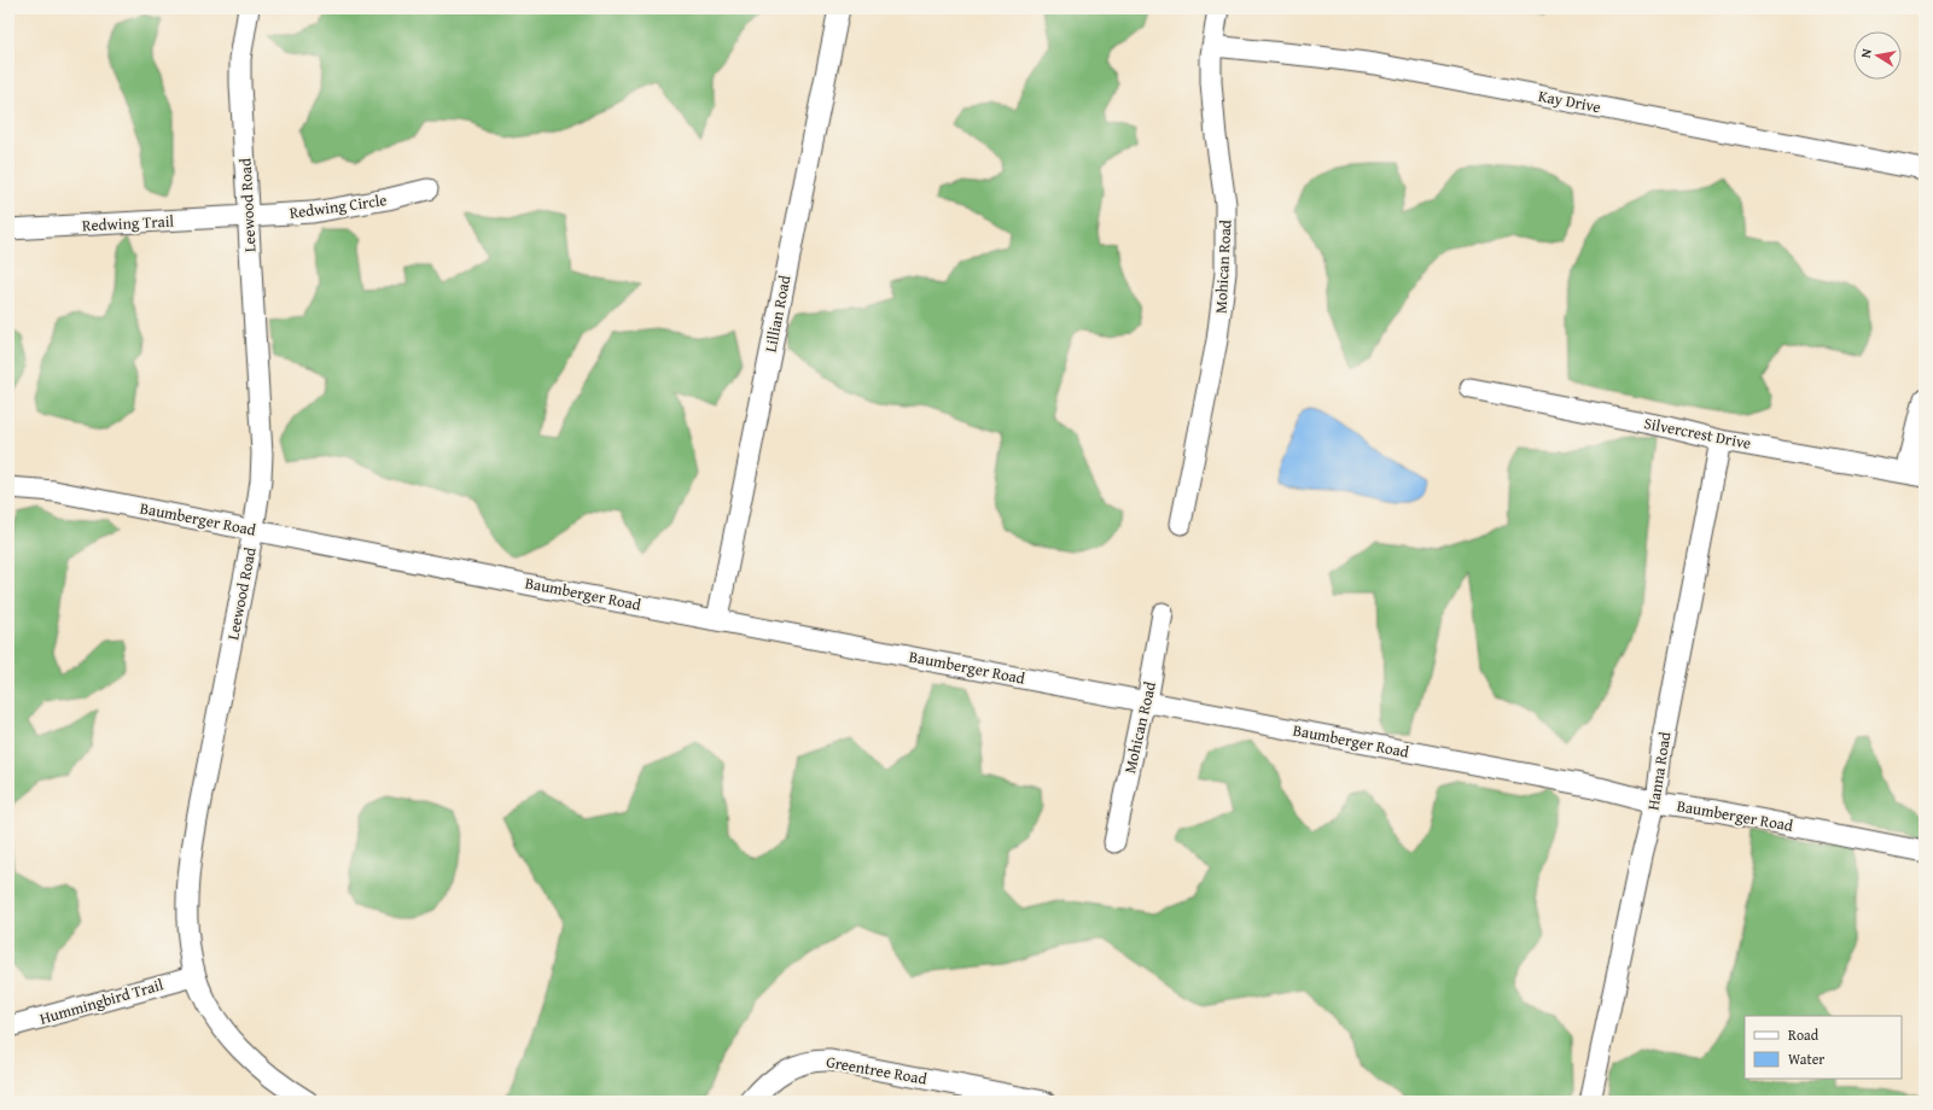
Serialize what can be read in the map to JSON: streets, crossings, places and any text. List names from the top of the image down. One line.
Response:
{"streets":{"street":["Kay Drive","Leewood Road","Redwing Circle","Redwing Trail","Mohican Road","Lillian Road","Silvercrest Drive","Baumberger Road","Hanna Road","Hummingbird Trail","Greentree Road"]},"crossings":[["Kay Drive","Mohican Road"],["Leewood Road","Redwing Circle"],["Leewood Road","Redwing Trail"],["Leewood Road","Baumberger Road"],["Leewood Road","Hummingbird Trail"],["Redwing Circle","Redwing Trail"],["Mohican Road","Baumberger Road"],["Lillian Road","Baumberger Road"],["Silvercrest Drive","Hanna Road"],["Baumberger Road","Hanna Road"]],"legend":["Road","Water"],"north":"left"}
